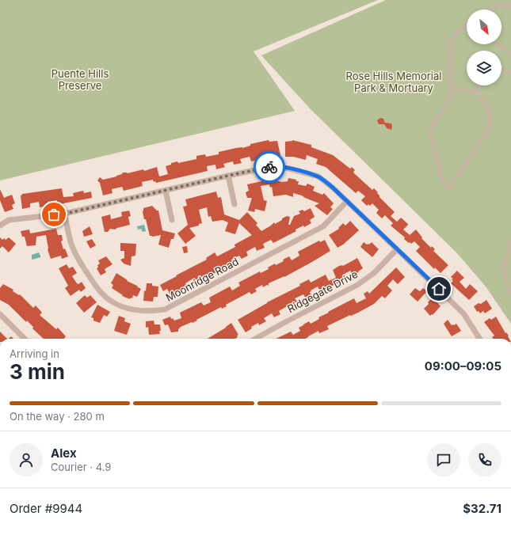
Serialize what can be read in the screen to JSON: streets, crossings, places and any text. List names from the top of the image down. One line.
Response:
{"streets":{"street":["Moonridge Road","Ridgegate Drive"]},"parks":["Puente Hills Preserve","Rose Hills Memorial Park & Mortuary"],"north":"bottom right","page":{"heading":["3 min","Arriving in","09:00–09:05"],"panel":["Alex","Courier · 4.9","Order #9944","$32.71"],"bar":"On the way · 280 m"}}
